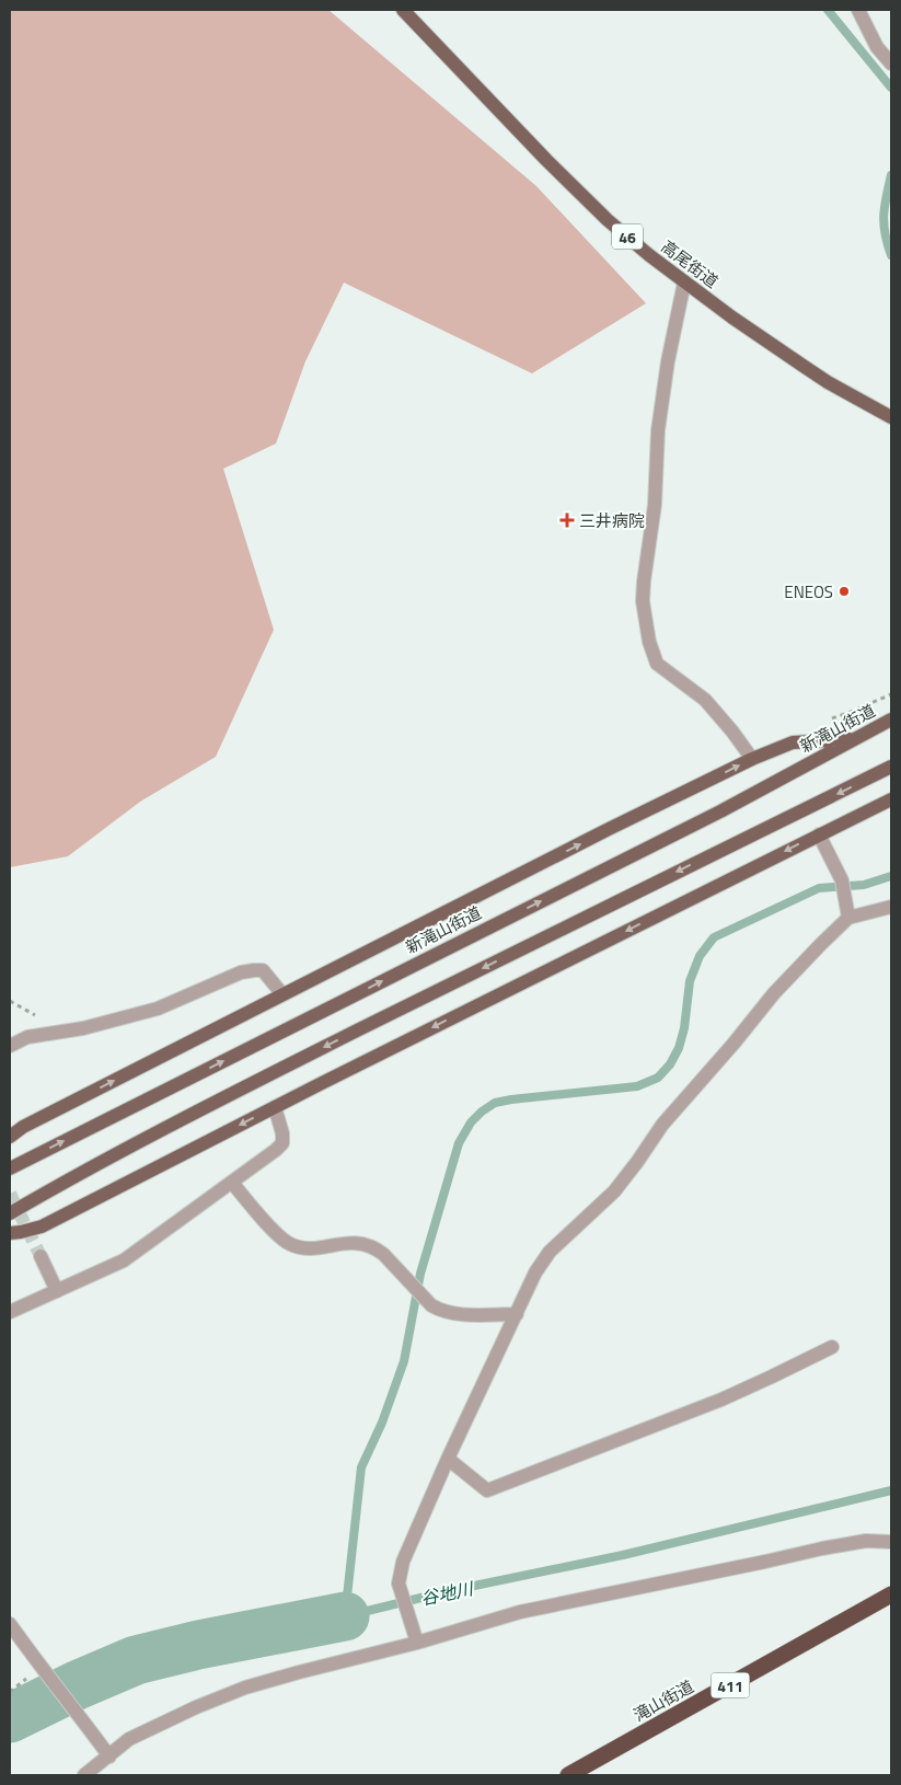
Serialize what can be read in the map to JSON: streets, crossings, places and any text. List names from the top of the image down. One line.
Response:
{"streets":{"highway":["411","滝山街道"],"main road":["46","高尾街道","新滝山街道"]},"water":["谷地川"],"places":{"health":["三井病院"],"other":["ENEOS"]}}
